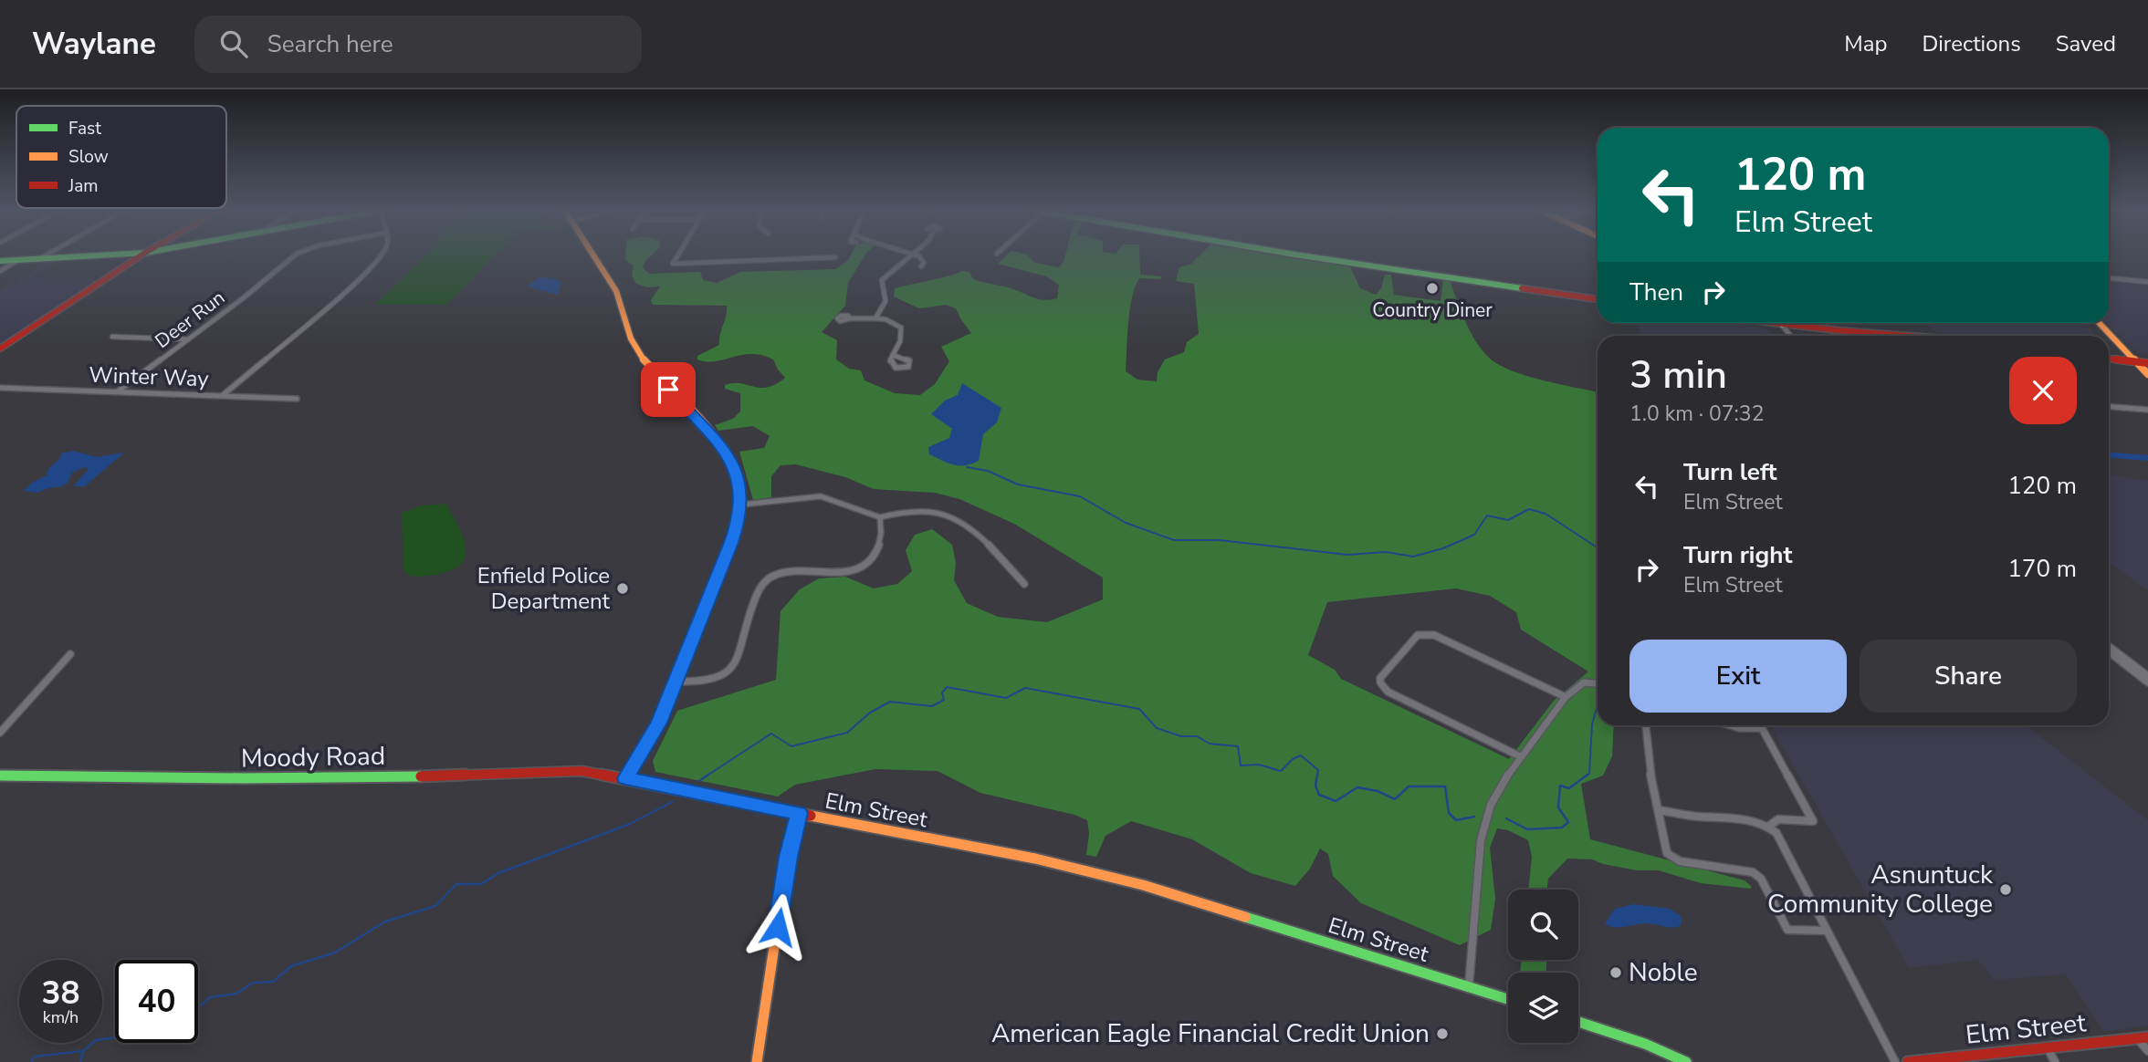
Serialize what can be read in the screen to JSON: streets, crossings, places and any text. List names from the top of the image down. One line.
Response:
{"streets":{"street":["Deer Run","Winter Way","Moody Road","Elm Street"]},"crossings":[["Deer Run","Winter Way"],["Moody Road","Elm Street"]],"places":["Country Diner","Enfield Police Department","Asnuntuck Community College","Noble","American Eagle Financial Credit Union"],"legend":["Fast","Slow","Jam"],"page":{"header":"Waylane","search":"Search here","nav":["Map","Directions","Saved"],"turn":["120 m","Elm Street"],"then":"Then","heading":["3 min","1.0 km · 07:32"],"list":[{"name":"Turn left","note":"Elm Street","value":"120 m"},{"name":"Turn right","note":"Elm Street","value":"170 m"}],"buttons":["Exit","Share"],"speed":"38 km/h","limit":"40"}}
